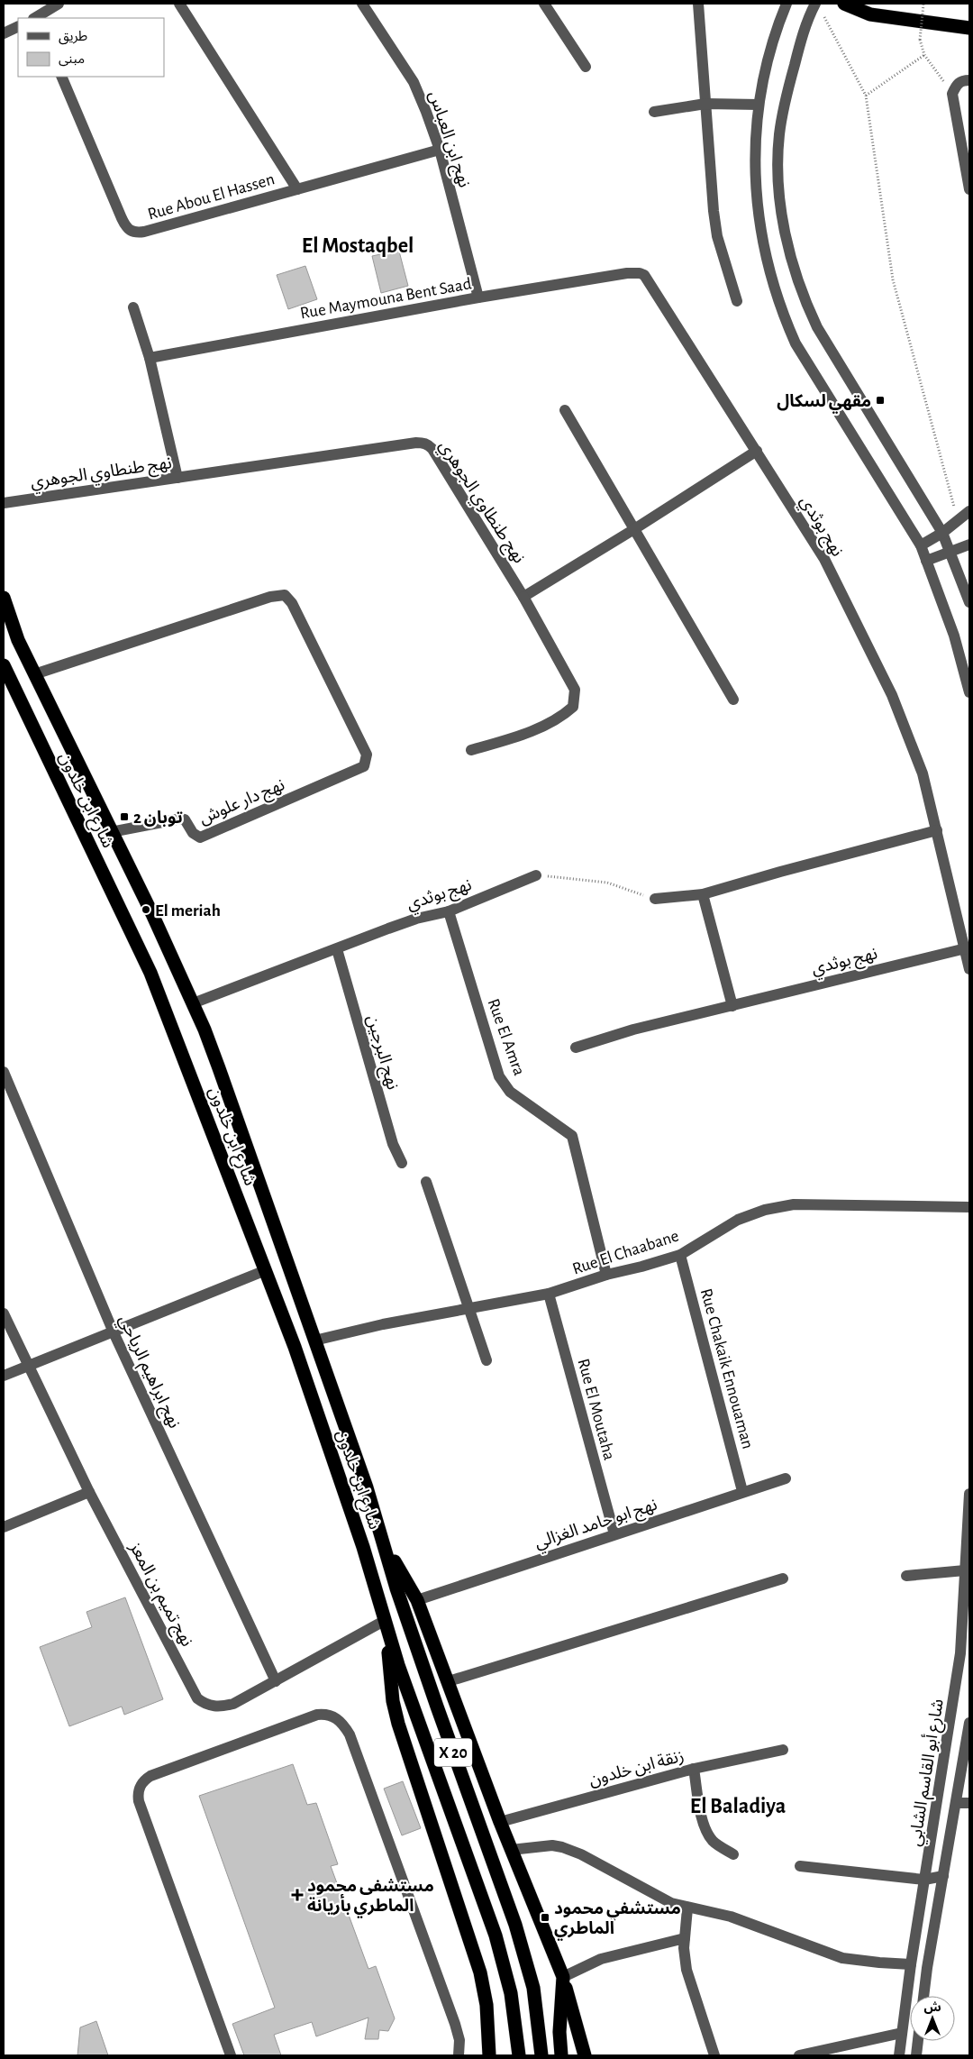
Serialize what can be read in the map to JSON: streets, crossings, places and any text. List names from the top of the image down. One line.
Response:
{"streets":{"highway":["شارع ابن خلدون","X 20"],"street":["نهج ابن العباس","Rue Abou El Hassen","Rue Maymouna Bent Saad","نهج طنطاوي الجوهري","نهج بوثدي","نهج دار علوش","Rue El Amra","نهج البرجين","Rue El Chaabane","Rue Chakaik Ennouaman","نهج ابراهيم الرياحي","Rue El Moutaha","نهج ابو حامد الغزالي","نهج تميم بن المعز","زنقة ابن خلدون","شارع أبو القاسم الشابي"]},"crossings":[["نهج ابن العباس","Rue Abou El Hassen"],["نهج ابن العباس","Rue Maymouna Bent Saad"],["Rue Maymouna Bent Saad","نهج بوثدي"],["نهج بوثدي","شارع ابن خلدون"],["نهج بوثدي","Rue El Amra"],["نهج بوثدي","نهج البرجين"],["شارع ابن خلدون","نهج دار علوش"],["شارع ابن خلدون","Rue El Chaabane"],["شارع ابن خلدون","نهج تميم بن المعز"],["شارع ابن خلدون","X 20"],["Rue El Amra","Rue El Chaabane"],["Rue El Chaabane","Rue Chakaik Ennouaman"],["Rue El Chaabane","Rue El Moutaha"],["Rue Chakaik Ennouaman","نهج ابو حامد الغزالي"],["نهج ابراهيم الرياحي","نهج تميم بن المعز"],["Rue El Moutaha","نهج ابو حامد الغزالي"]],"districts":["El Mostaqbel","El Baladiya"],"places":{"transit":["مقهي لسكال","توبان 2","مستشفي محمود الماطري"],"other":["El meriah"],"health":["مستشفى محمود الماطري بأريانة"]},"legend":["طريق","مبنى"],"north":"top"}
